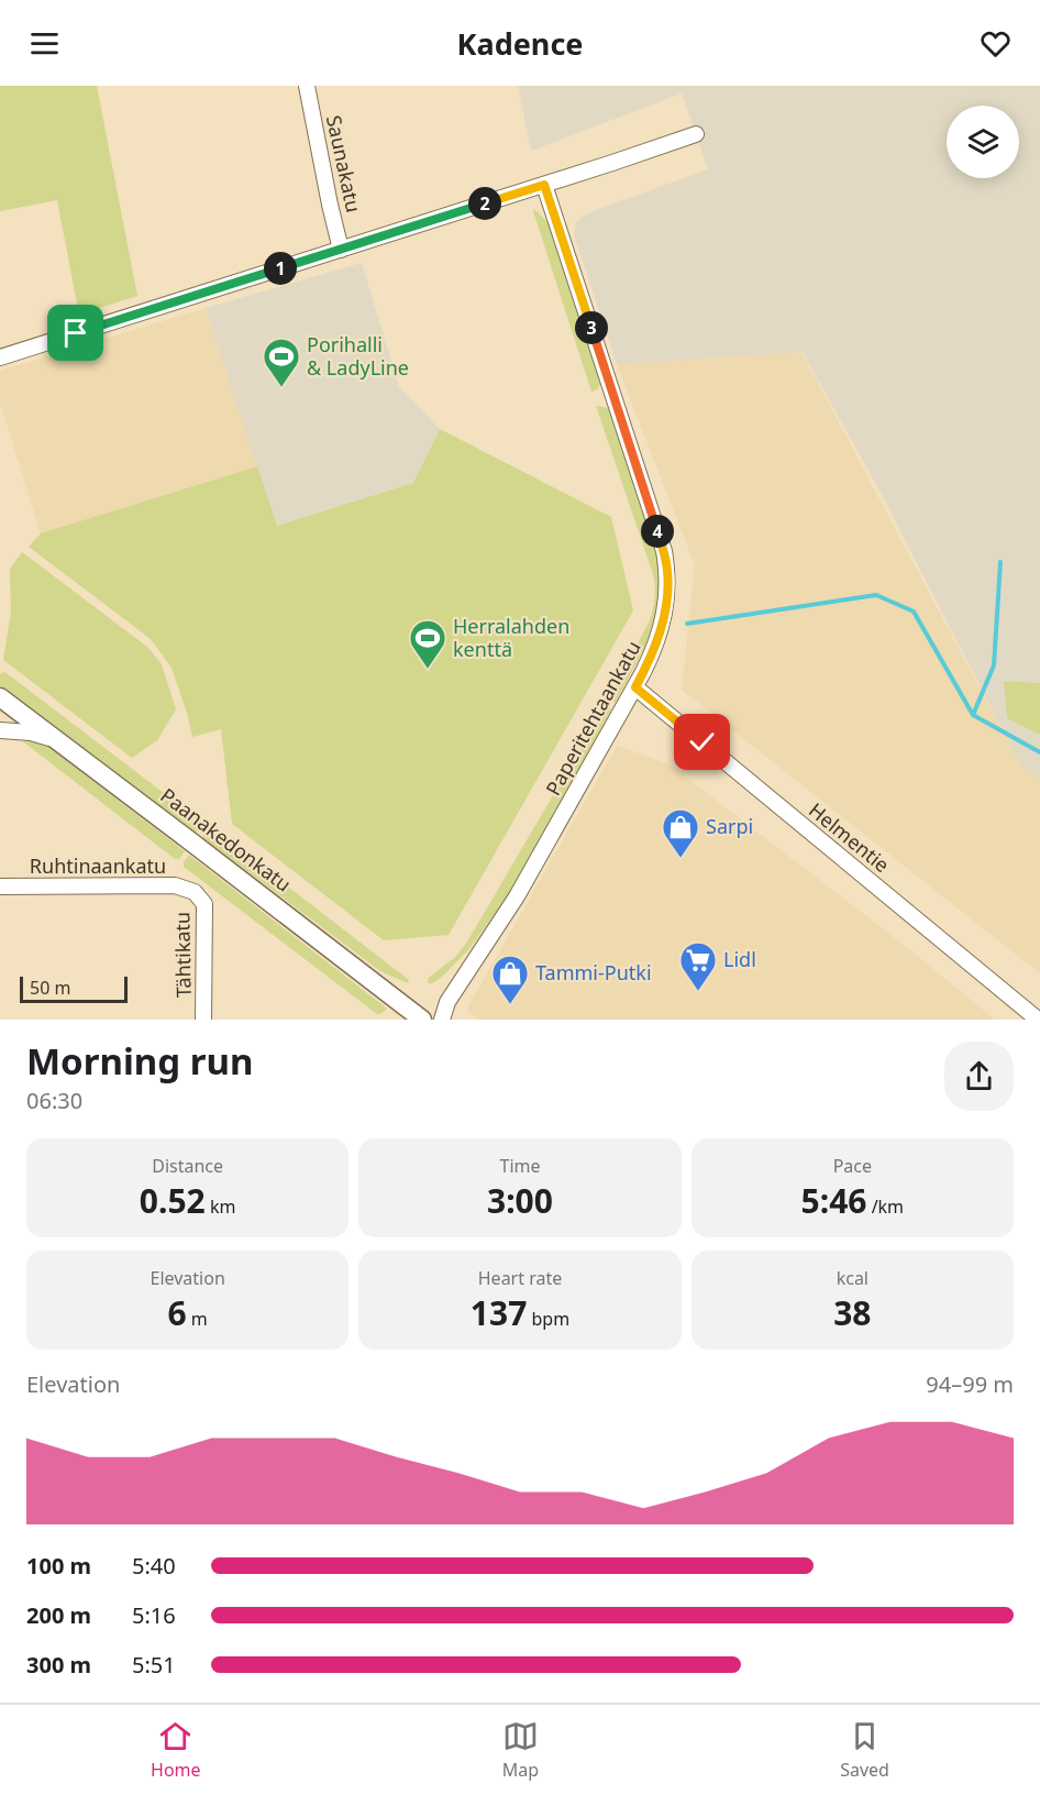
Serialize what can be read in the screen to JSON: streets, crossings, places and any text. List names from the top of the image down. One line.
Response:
{"streets":{"main road":["Paanakedonkatu"],"street":["Saunakatu","Paperitehtaankatu","Helmentie","Ruhtinaankatu","Tähtikatu"]},"crossings":[["Paperitehtaankatu","Helmentie"],["Ruhtinaankatu","Tähtikatu"]],"places":{"sports":["Porihalli & LadyLine","Herralahden kenttä"],"shop":["Sarpi","Tammi-Putki"],"supermarket":["Lidl"]},"scale_bar":"50 m","page":{"header":"Kadence","pins":["2","1","3","4"],"scale":"50 m","heading":["Morning run","06:30"],"stats":[["Distance","0.52 km"],["Time","3:00"],["Pace","5:46 /km"],["Elevation","6 m"],["Heart rate","137 bpm"],["kcal","38"]],"chart":["Elevation","94–99 m"],"list":[{"name":"100 m","note":"5:40"},{"name":"200 m","note":"5:16"},{"name":"300 m","note":"5:51"}],"tabs":["Home","Map","Saved"]}}
